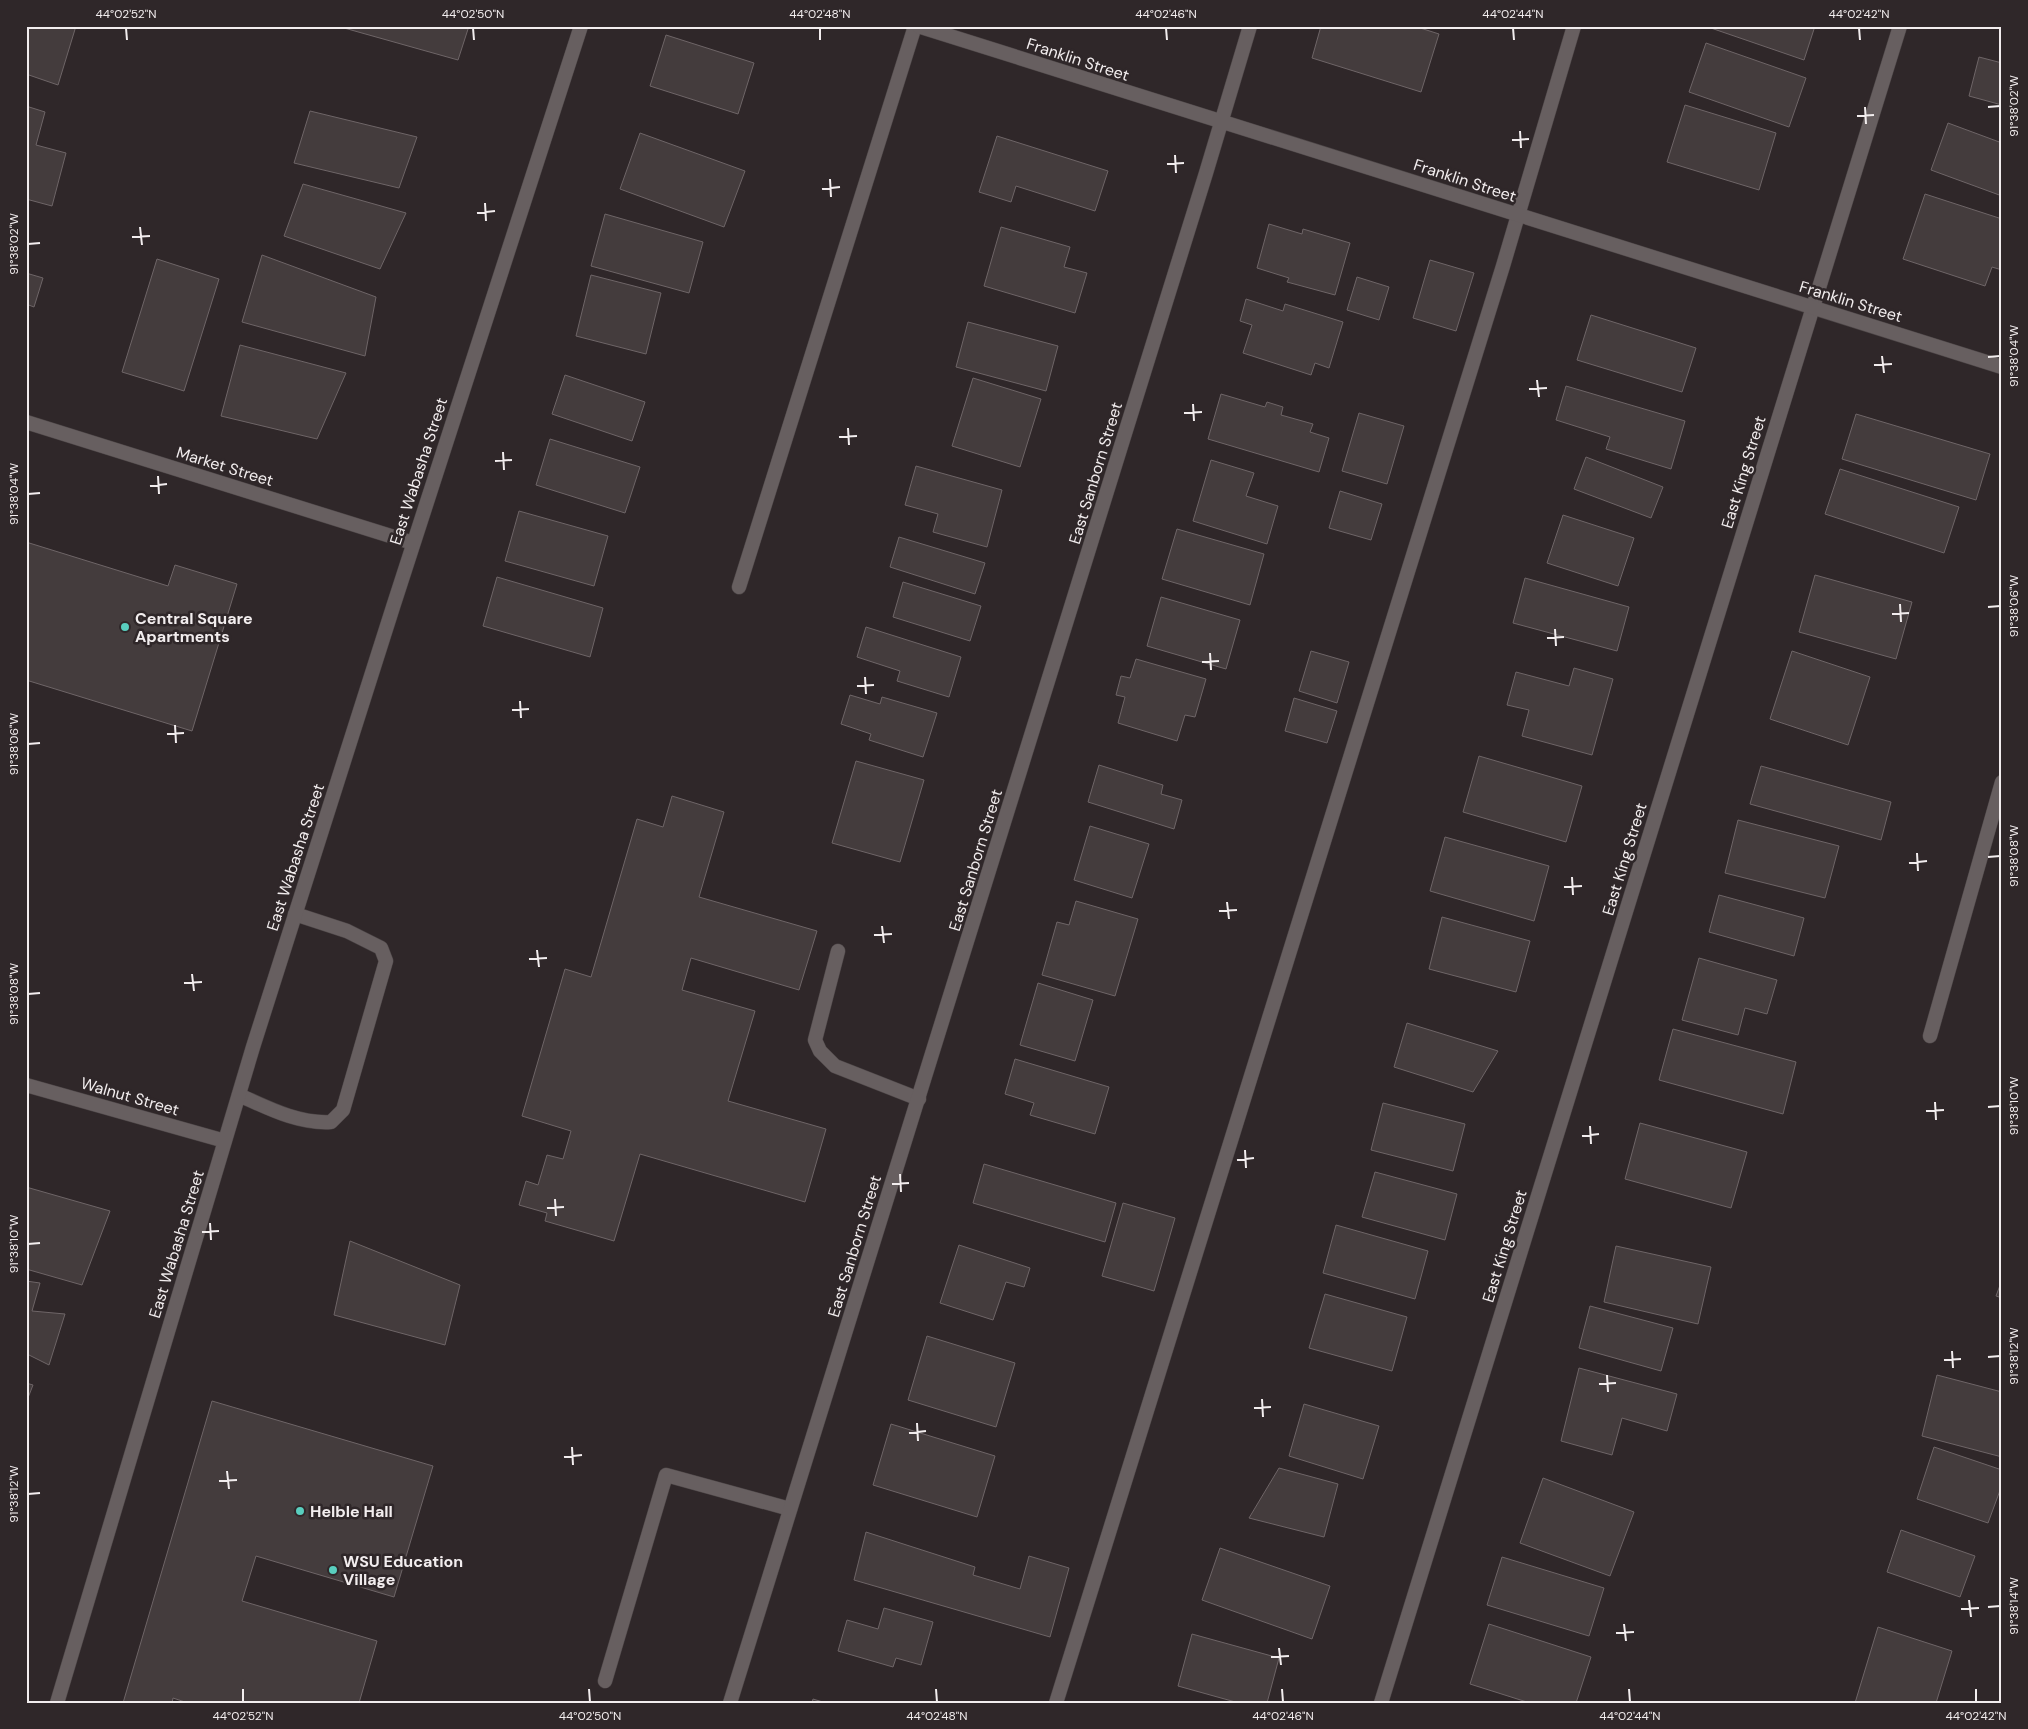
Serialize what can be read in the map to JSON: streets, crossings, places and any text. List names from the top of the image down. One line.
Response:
{"streets":{"street":["Franklin Street","Market Street","East Wabasha Street","East King Street","East Sanborn Street","Walnut Street"]},"crossings":[["Franklin Street","East King Street"],["Franklin Street","East Sanborn Street"],["Market Street","East Wabasha Street"],["East Wabasha Street","Walnut Street"]],"places":["Central Square Apartments","Helble Hall","WSU Education Village"],"coordinates":["44°02'52\"N","44°02'50\"N","44°02'48\"N","44°02'46\"N","44°02'44\"N","44°02'42\"N","91°38'02\"W","91°38'04\"W","91°38'06\"W","91°38'08\"W","91°38'10\"W","91°38'12\"W","91°38'14\"W"]}
